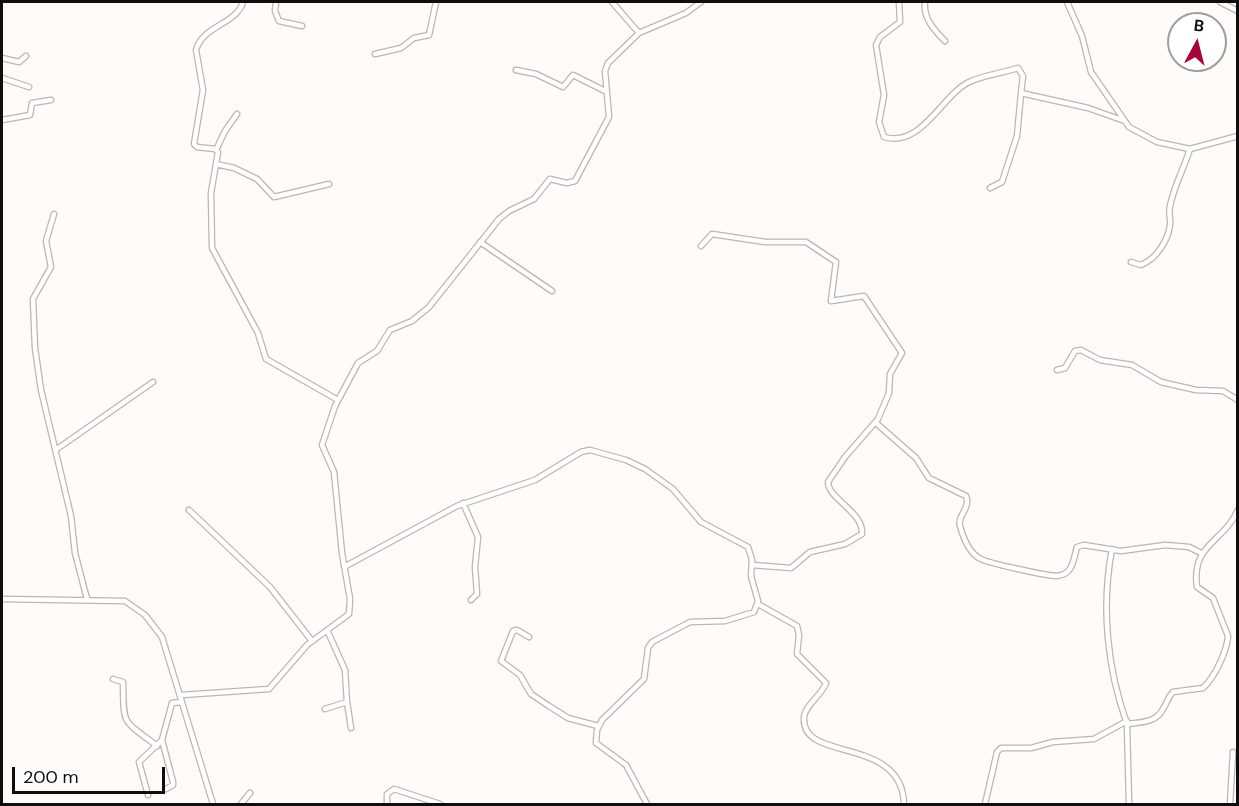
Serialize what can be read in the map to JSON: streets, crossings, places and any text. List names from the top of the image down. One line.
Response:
{"scale_bar":"200 m","north":"top"}
